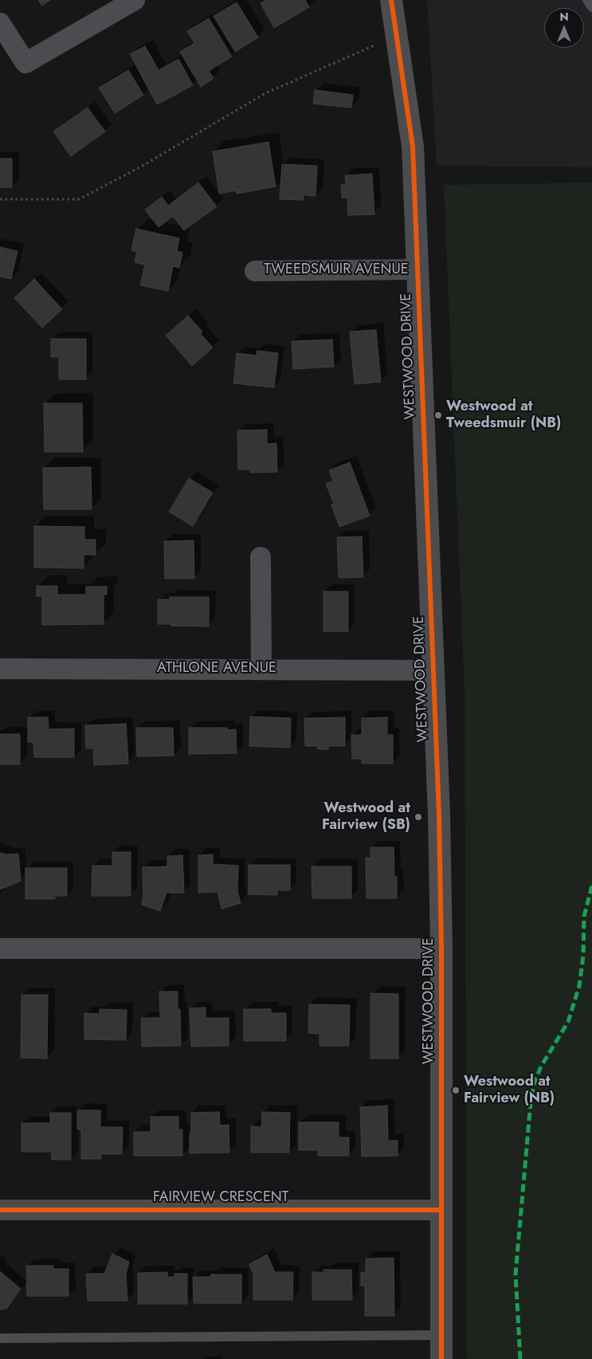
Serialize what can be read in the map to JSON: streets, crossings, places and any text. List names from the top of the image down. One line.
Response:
{"streets":{"street":["TWEEDSMUIR AVENUE","WESTWOOD DRIVE","ATHLONE AVENUE","FAIRVIEW CRESCENT"]},"crossings":[["TWEEDSMUIR AVENUE","WESTWOOD DRIVE"],["WESTWOOD DRIVE","ATHLONE AVENUE"],["WESTWOOD DRIVE","FAIRVIEW CRESCENT"]],"places":["Westwood at Tweedsmuir (NB)","Westwood at Fairview (SB)","Westwood at Fairview (NB)"],"north":"top"}
